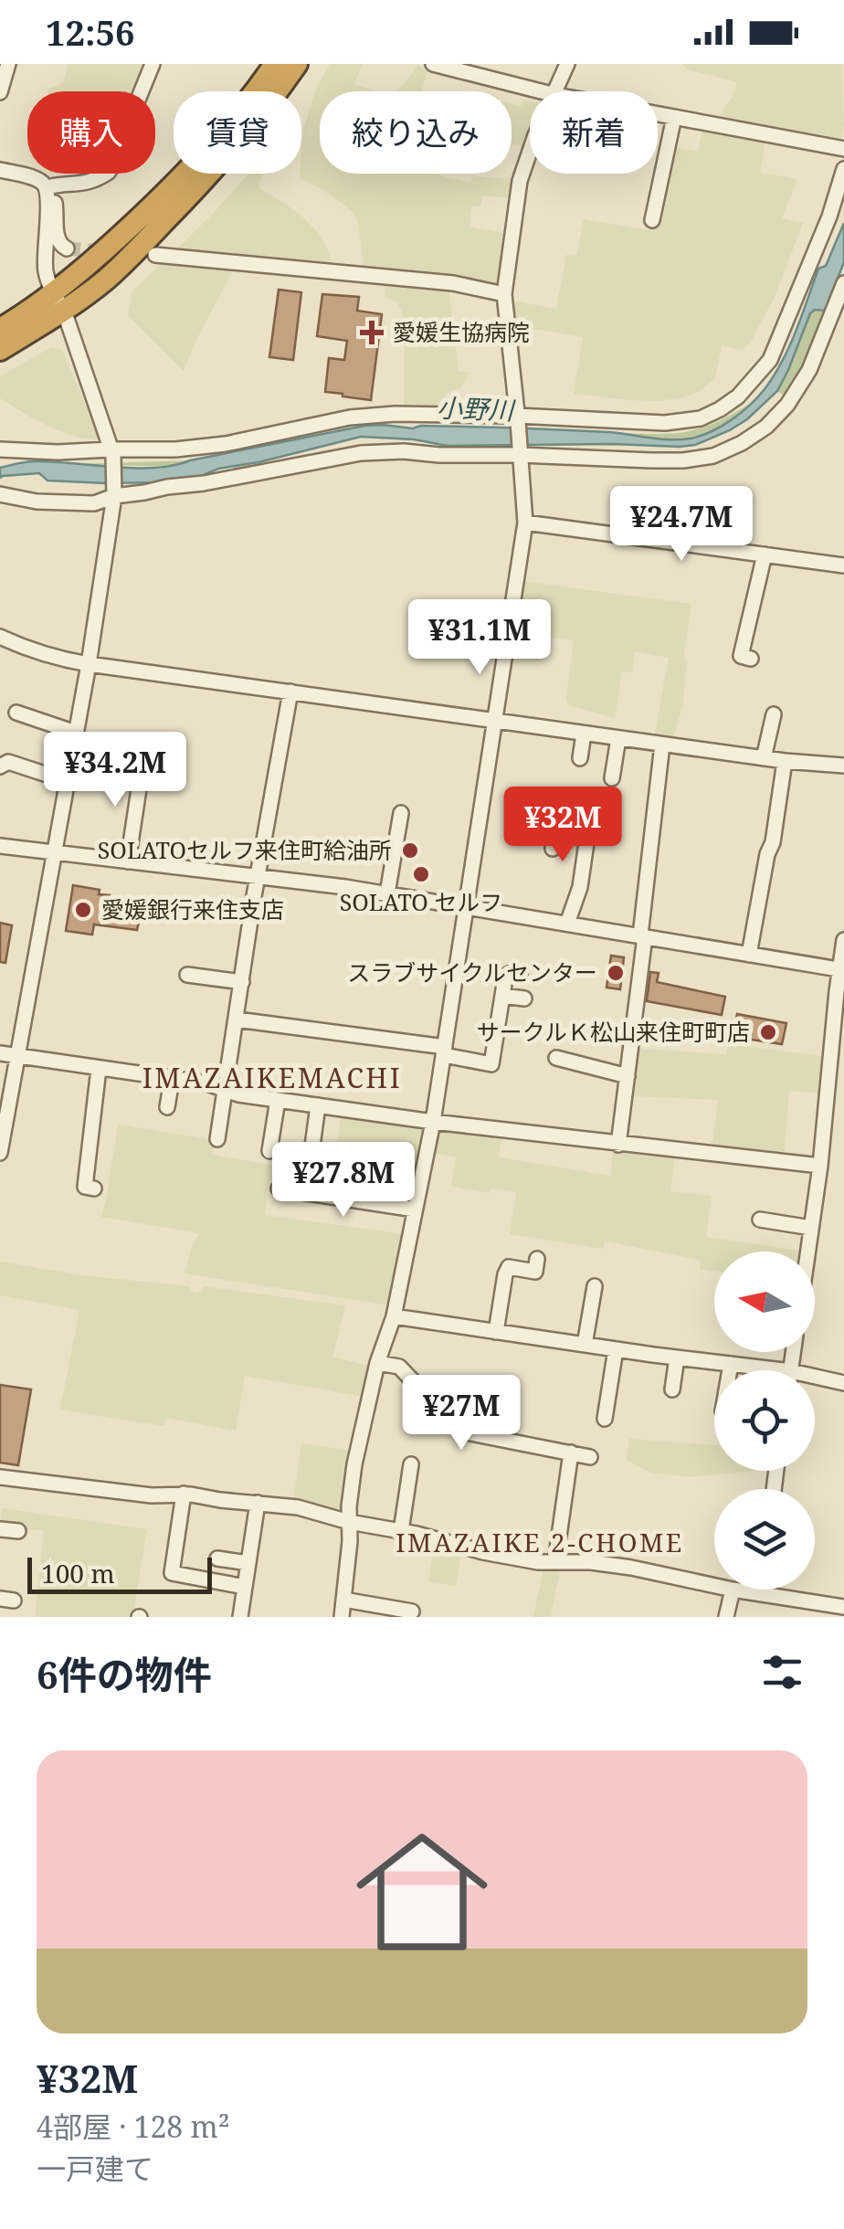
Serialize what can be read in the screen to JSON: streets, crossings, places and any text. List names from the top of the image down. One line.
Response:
{"districts":["IMAZAIKEMACHI","IMAZAIKE 2-CHOME"],"water":["小野川"],"places":{"health":["愛媛生協病院"],"other":["SOLATOセルフ来住町給油所","SOLATO セルフ","愛媛銀行来住支店","スラブサイクルセンター","サークルＫ松山来住町町店"]},"scale_bar":"100 m","north":"left","page":{"status":"12:56","chip":["購入","賃貸","絞り込み","新着"],"price":["¥24.7M","¥31.1M","¥34.2M","¥32M","¥27.8M","¥27M"],"scale":"100 m","heading":"6件の物件","list":[{"name":"¥32M","note":"4部屋 · 128 m² · 一戸建て"}]}}
